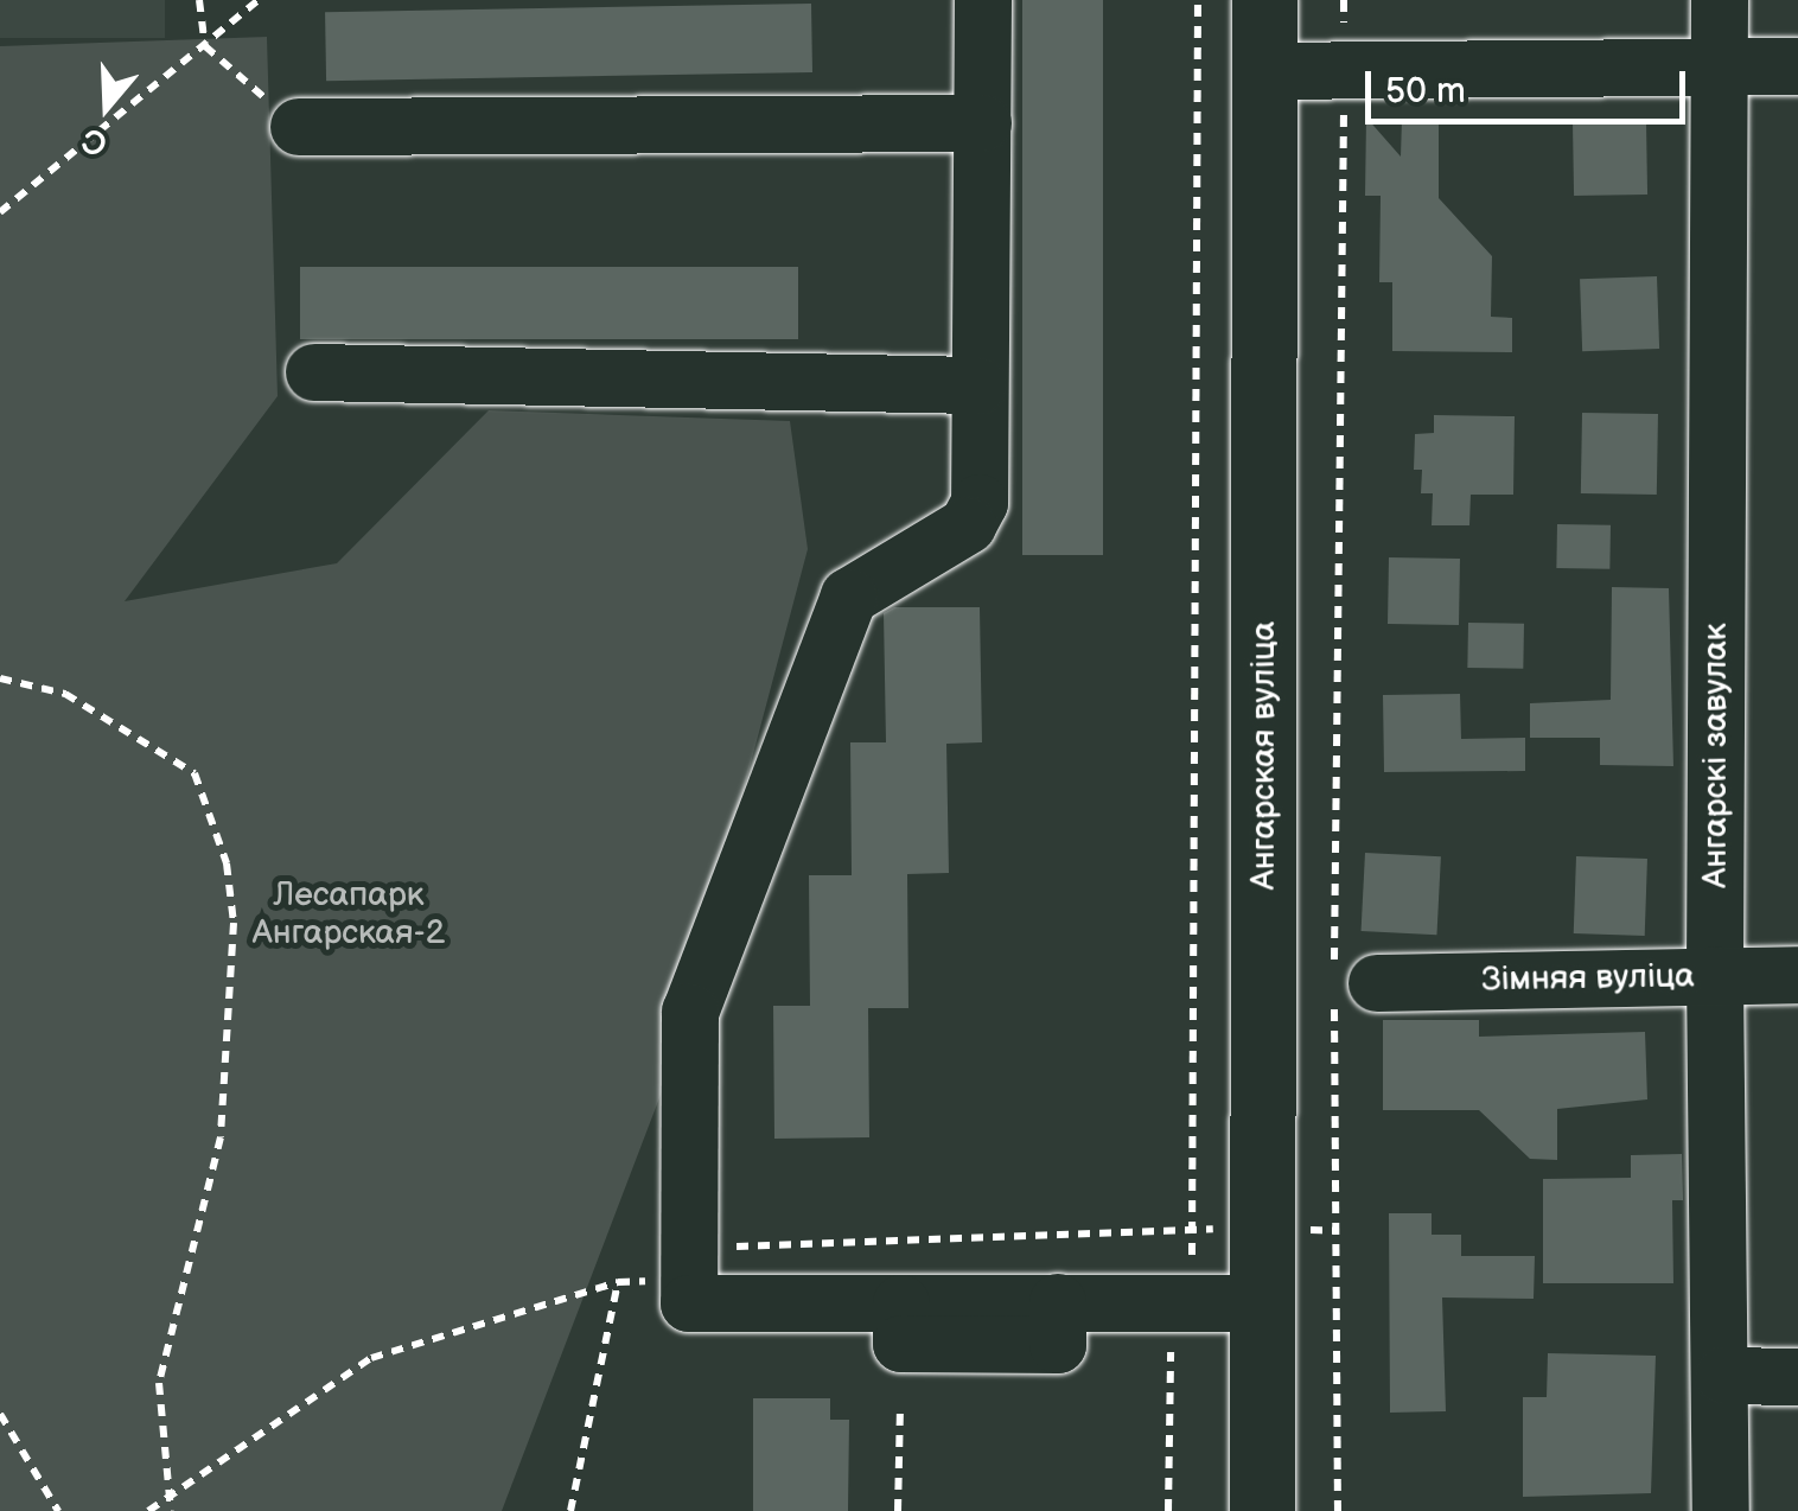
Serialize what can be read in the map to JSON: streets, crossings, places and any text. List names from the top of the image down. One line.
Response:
{"streets":{"main road":["Ангарская вуліца"],"street":["Ангарскі завулак","Зімняя вуліца"]},"crossings":[["Ангарскі завулак","Зімняя вуліца"]],"parks":["Лесапарк Ангарская-2"],"scale_bar":"50 m","north":"bottom"}
